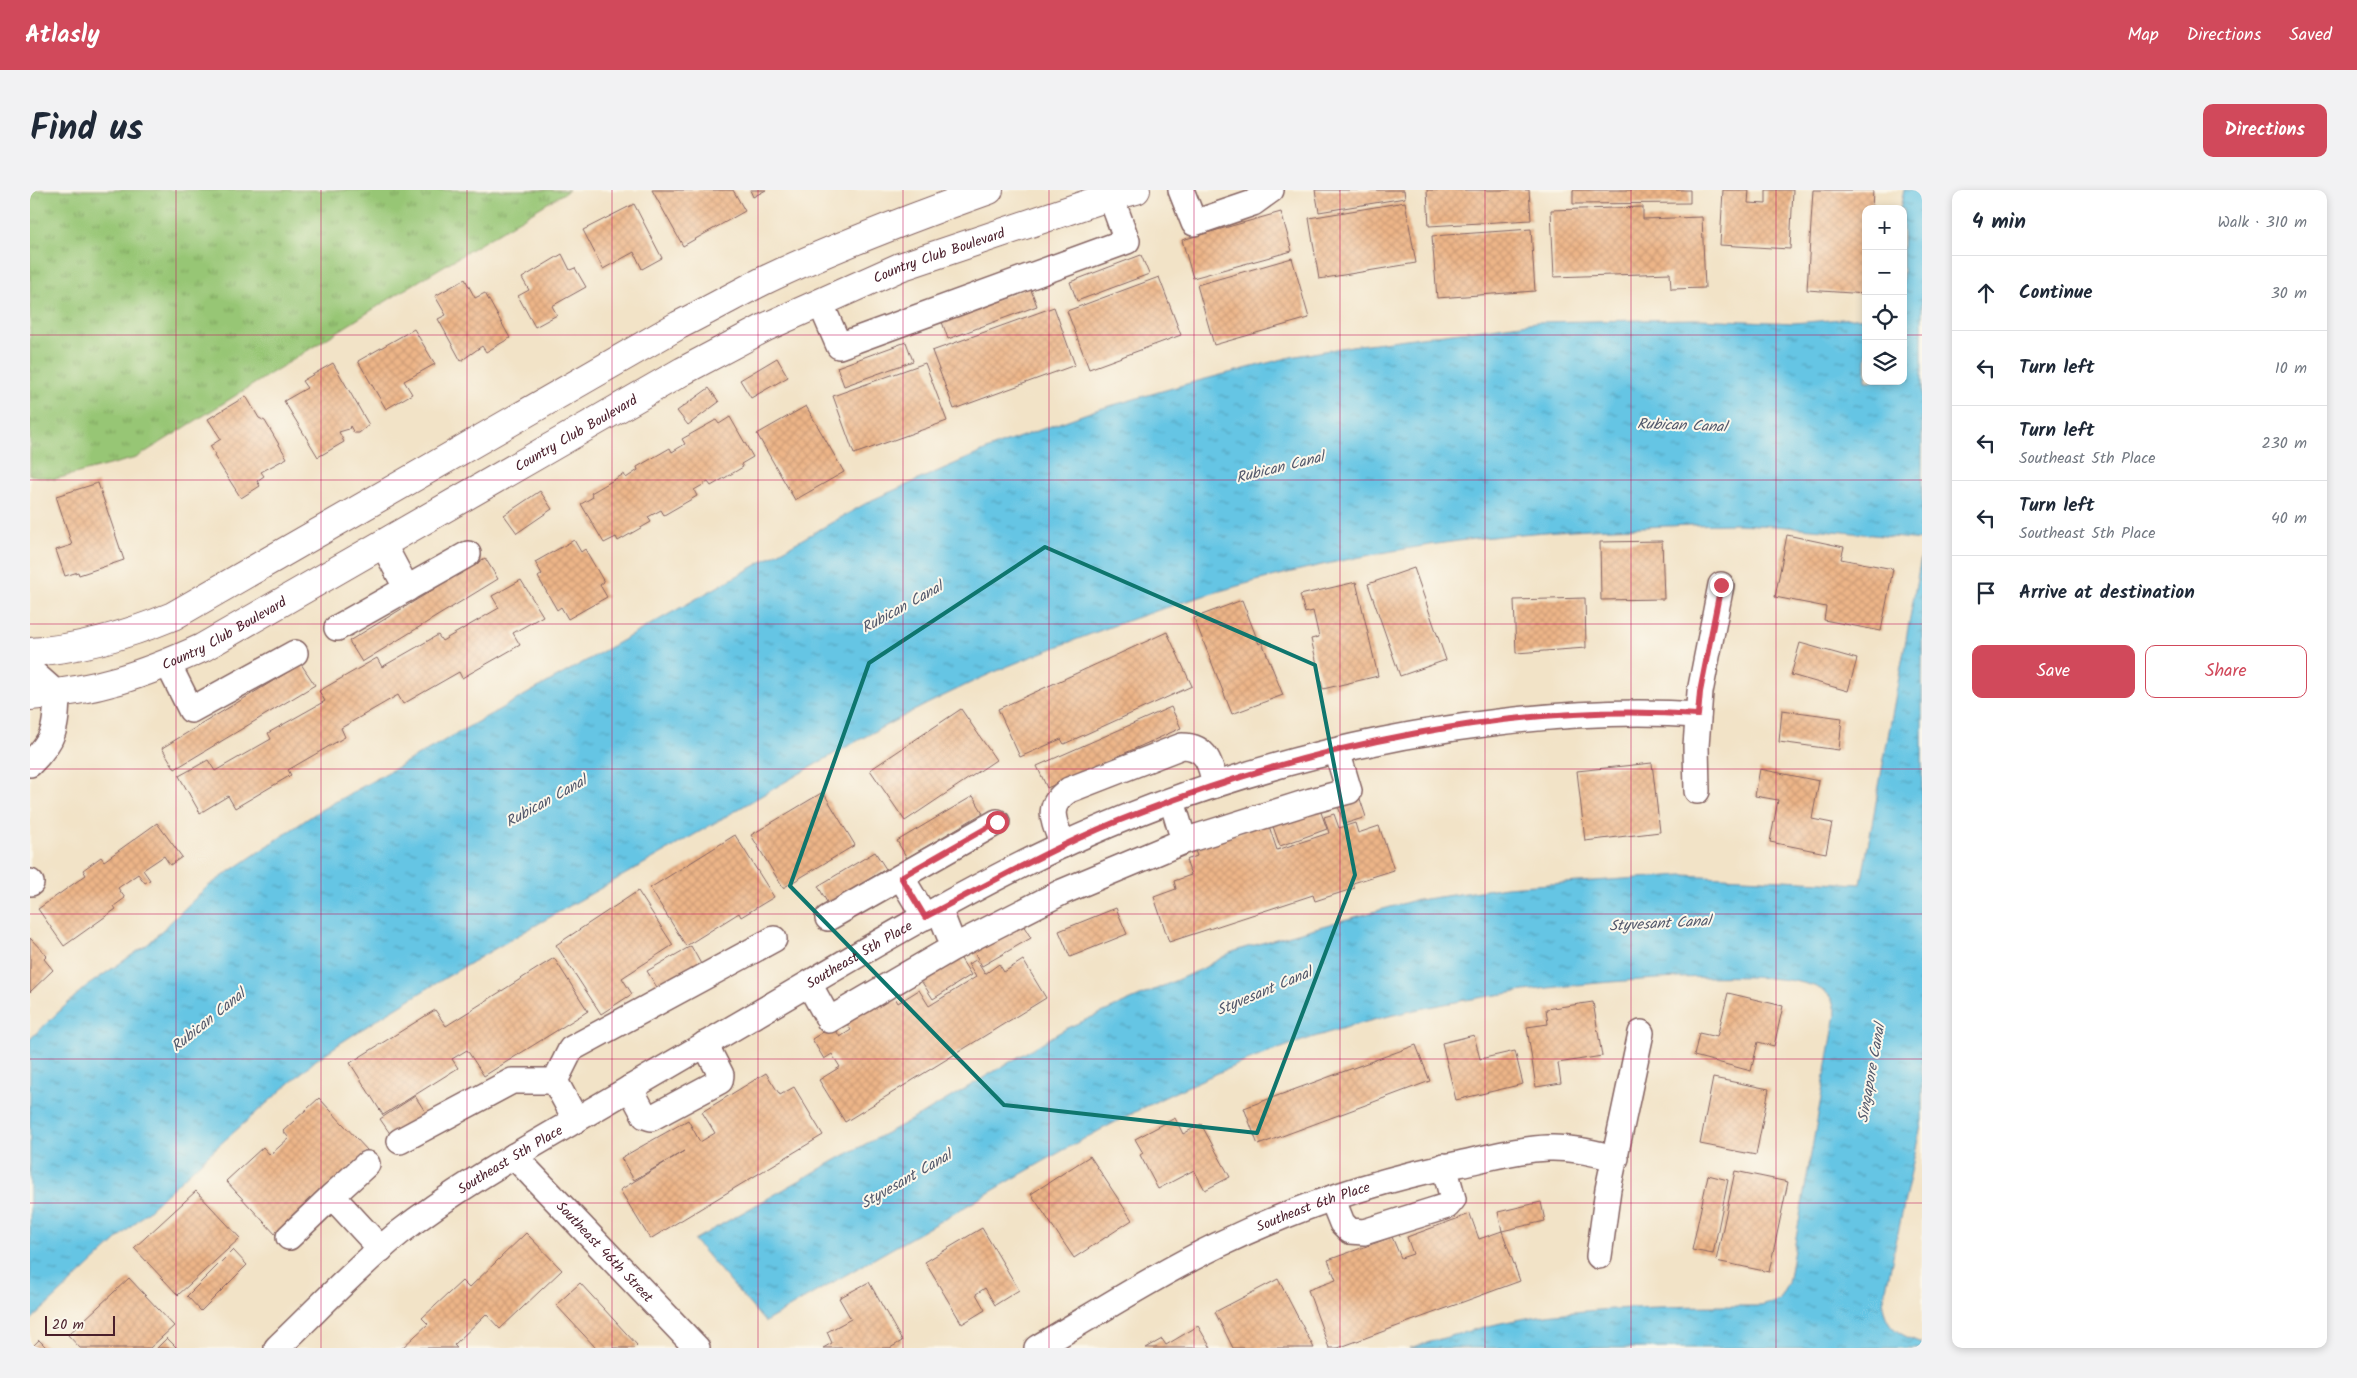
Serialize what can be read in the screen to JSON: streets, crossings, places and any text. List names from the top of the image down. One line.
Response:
{"streets":{"main road":["Country Club Boulevard"],"street":["Southeast 5th Place","Southeast 6th Place","Southeast 46th Street"]},"crossings":[["Southeast 5th Place","Southeast 46th Street"]],"water":["Rubican Canal","Styvesant Canal","Singapore Canal"],"scale_bar":"20 m","page":{"header":"Atlasly","nav":["Map","Directions","Saved"],"title":"Find us","buttons":["Directions",["Save","Share"]],"heading":["4 min","Walk · 310 m"],"map_buttons":["+","−"],"list":[["Continue","30 m"],["Turn left","10 m"],["Turn left","Southeast 5th Place","230 m"],["Turn left","Southeast 5th Place","40 m"],"Arrive at destination"],"scale":"20 m"}}
